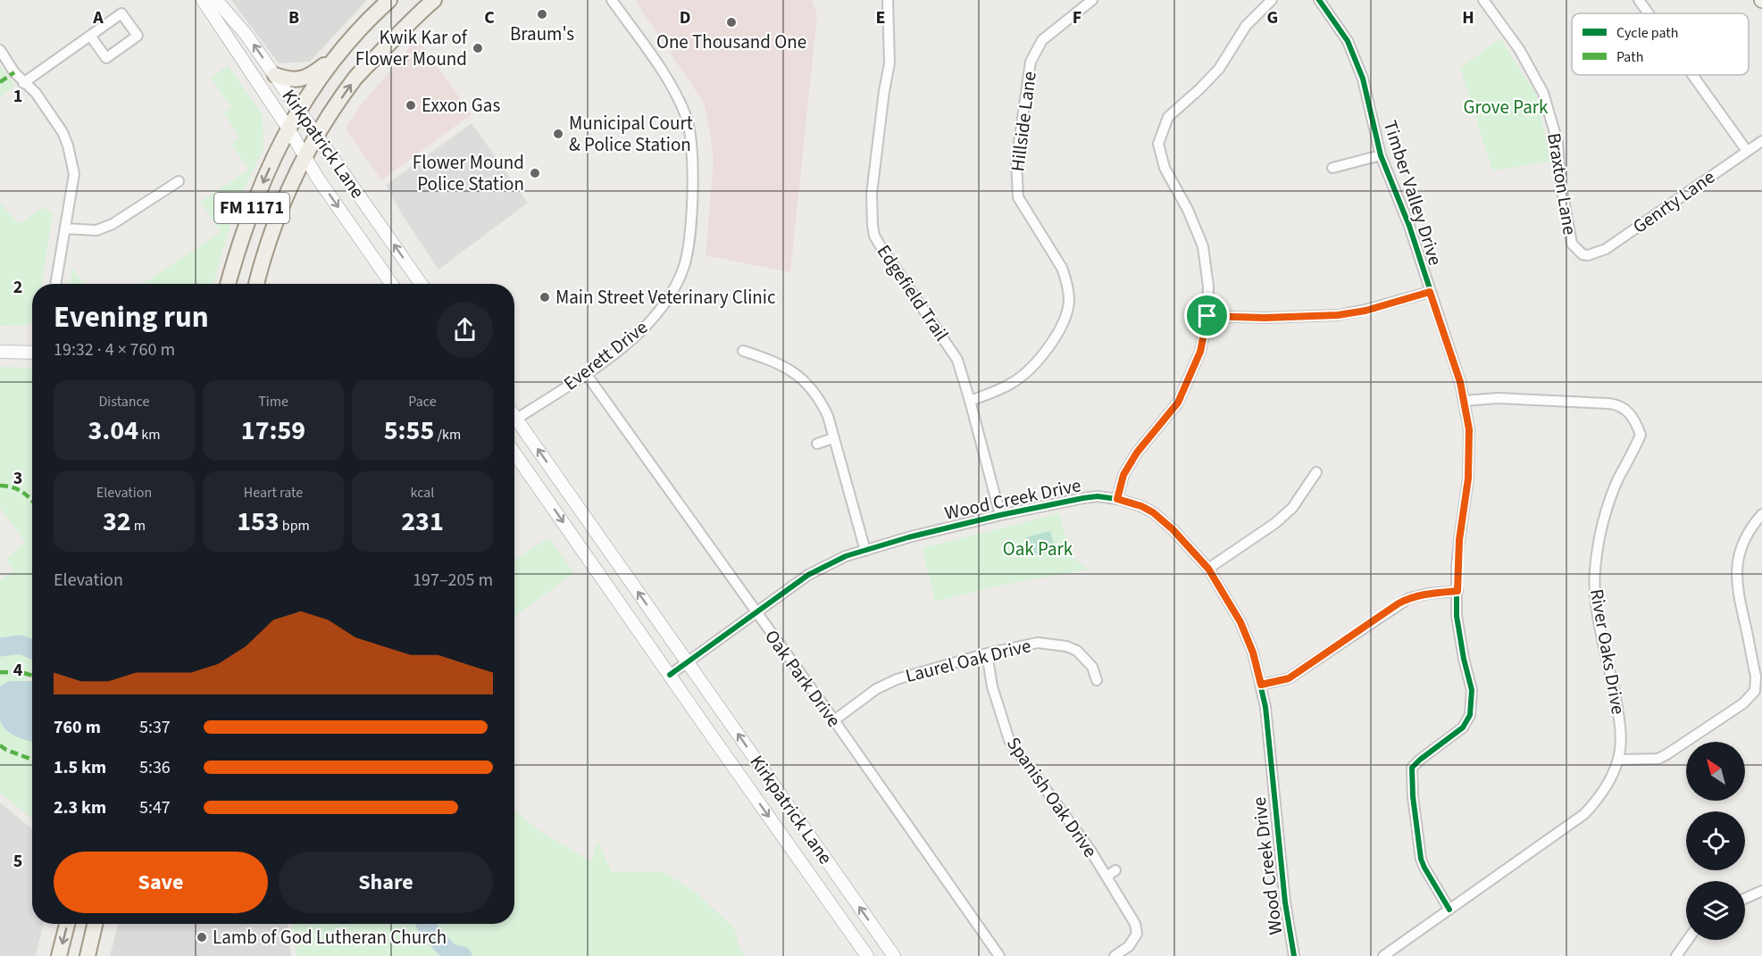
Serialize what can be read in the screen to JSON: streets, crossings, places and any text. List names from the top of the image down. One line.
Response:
{"streets":{"main road":["FM 1171"],"street":["Hillside Lane","Kirkpatrick Lane","Braxton Lane","Timber Valley Drive","Genrty Lane","Edgefield Trail","Everett Drive","Wood Creek Drive","River Oaks Drive","Laurel Oak Drive","Oak Park Drive","Spanish Oak Drive"]},"crossings":[["Hillside Lane","Edgefield Trail"],["Kirkpatrick Lane","FM 1171"],["Kirkpatrick Lane","Wood Creek Drive"],["Braxton Lane","Genrty Lane"],["Timber Valley Drive","River Oaks Drive"],["Edgefield Trail","Wood Creek Drive"],["Everett Drive","Oak Park Drive"],["Wood Creek Drive","Oak Park Drive"],["Laurel Oak Drive","Oak Park Drive"],["Laurel Oak Drive","Spanish Oak Drive"]],"parks":["Grove Park","Oak Park"],"places":["Braum's","One Thousand One","Kwik Kar of Flower Mound","Exxon Gas","Municipal Court & Police Station","Flower Mound Police Station","Main Street Veterinary Clinic","Lamb of God Lutheran Church"],"legend":["Cycle path","Path"],"north":"top left","page":{"heading":["Evening run","19:32 · 4 × 760 m"],"stats":[["Distance","3.04 km"],["Time","17:59"],["Pace","5:55 /km"],["Elevation","32 m"],["Heart rate","153 bpm"],["kcal","231"]],"chart":["Elevation","197–205 m"],"list":[{"name":"760 m","note":"5:37"},{"name":"1.5 km","note":"5:36"},{"name":"2.3 km","note":"5:47"}],"buttons":["Save","Share"]},"grid":{"columns":["A","B","C","D","E","F","G","H"],"rows":["1","2","3","4","5"]}}
